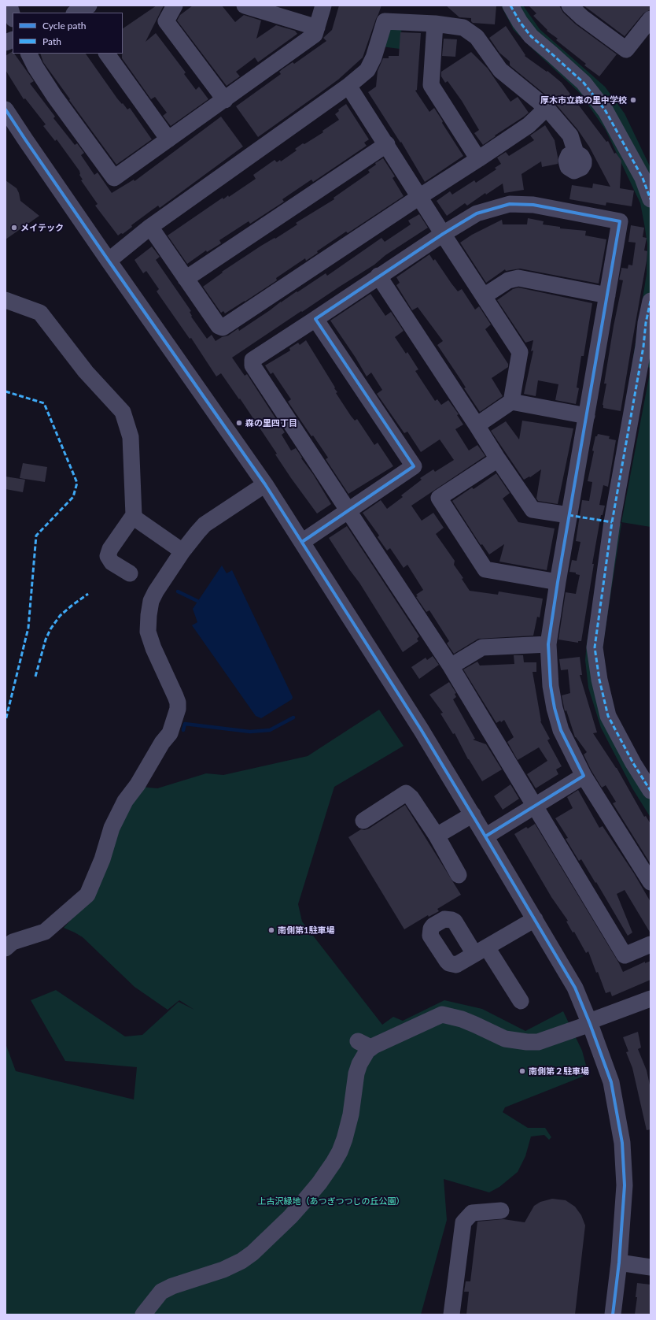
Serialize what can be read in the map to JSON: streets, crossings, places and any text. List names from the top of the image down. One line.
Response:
{"parks":["上古沢緑地（あつぎつつじの丘公園）"],"places":["厚木市立森の里中学校","メイテック","森の里四丁目","南側第1駐車場","南側第２駐車場"],"legend":["Cycle path","Path"]}
